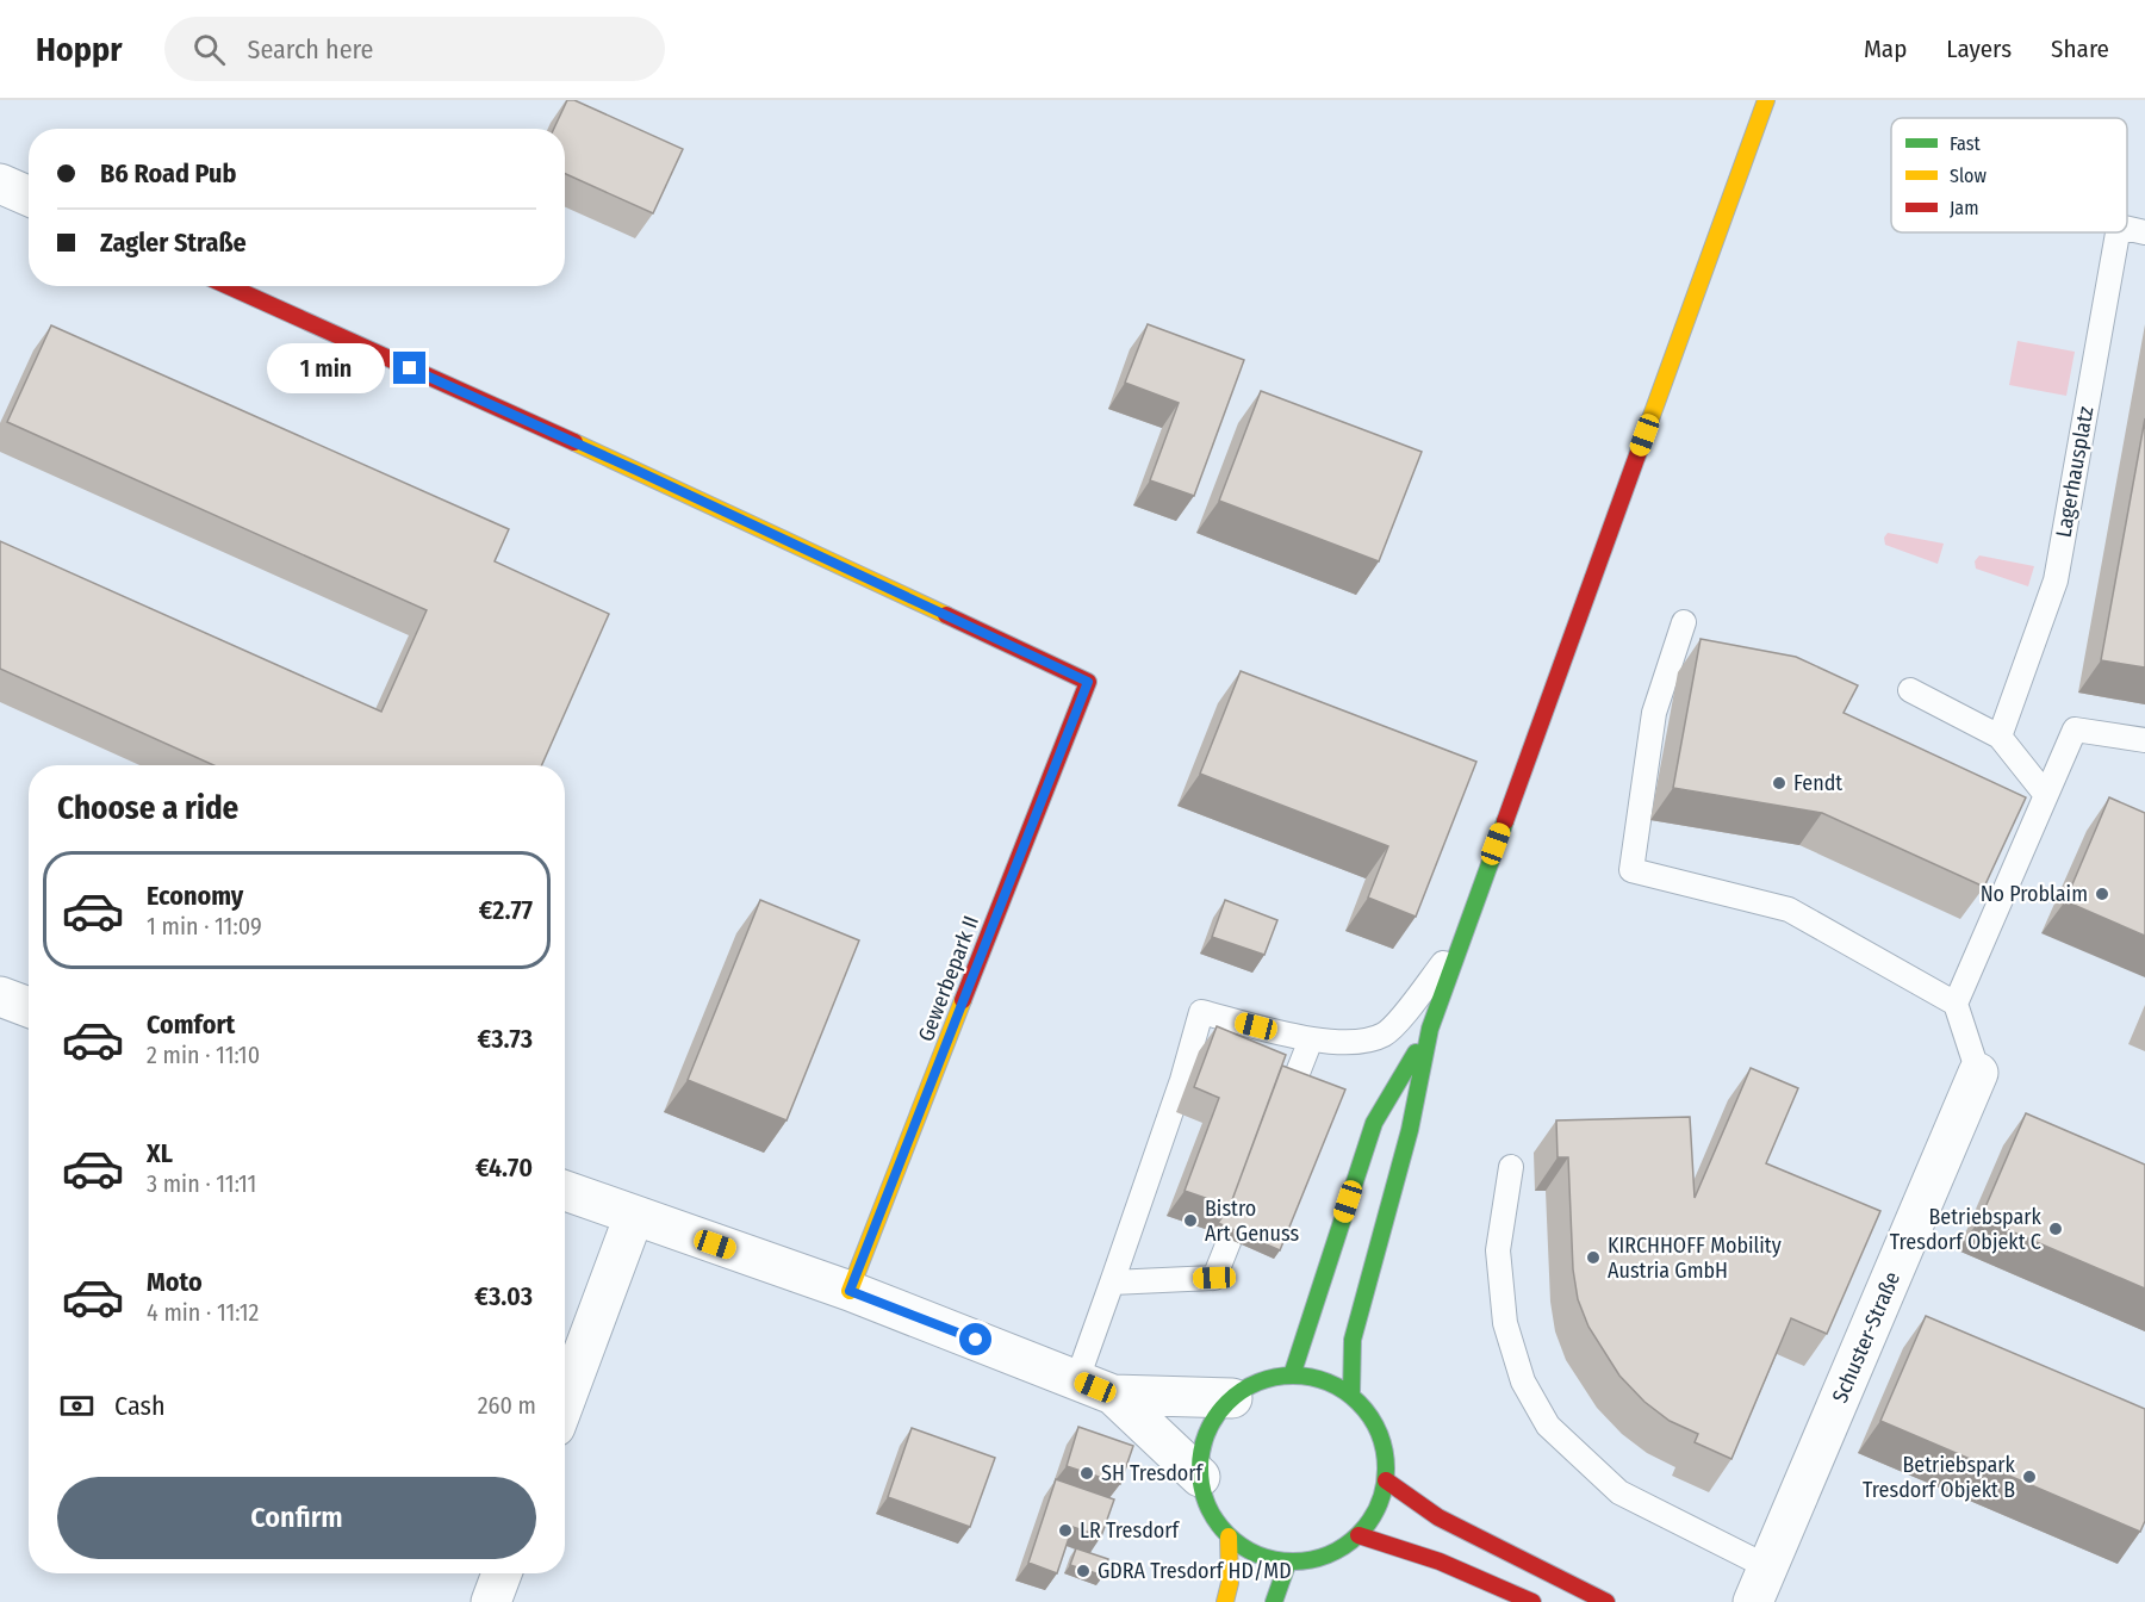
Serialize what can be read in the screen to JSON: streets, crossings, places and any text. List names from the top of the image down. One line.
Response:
{"streets":{"main road":["Gewerbepark II"],"street":["Schuster-Straße"],"lane":["Lagerhausplatz"]},"places":["Fendt","No Problaim","Bistro Art Genuss","Betriebspark Tresdorf Objekt C","KIRCHHOFF Mobility Austria GmbH","SH Tresdorf","Betriebspark Tresdorf Objekt B","LR Tresdorf","GDRA Tresdorf HD/MD"],"legend":["Fast","Slow","Jam"],"page":{"header":"Hoppr","search":"Search here","nav":["Map","Layers","Share"],"banner":["B6 Road Pub","Zagler Straße"],"bubble":"1 min","heading":"Choose a ride","list":[{"name":"Economy","note":"1 min · 11:09","value":"€2.77"},{"name":"Comfort","note":"2 min · 11:10","value":"€3.73"},{"name":"XL","note":"3 min · 11:11","value":"€4.70"},{"name":"Moto","note":"4 min · 11:12","value":"€3.03"}],"pay":["Cash","260 m"],"buttons":"Confirm"}}
